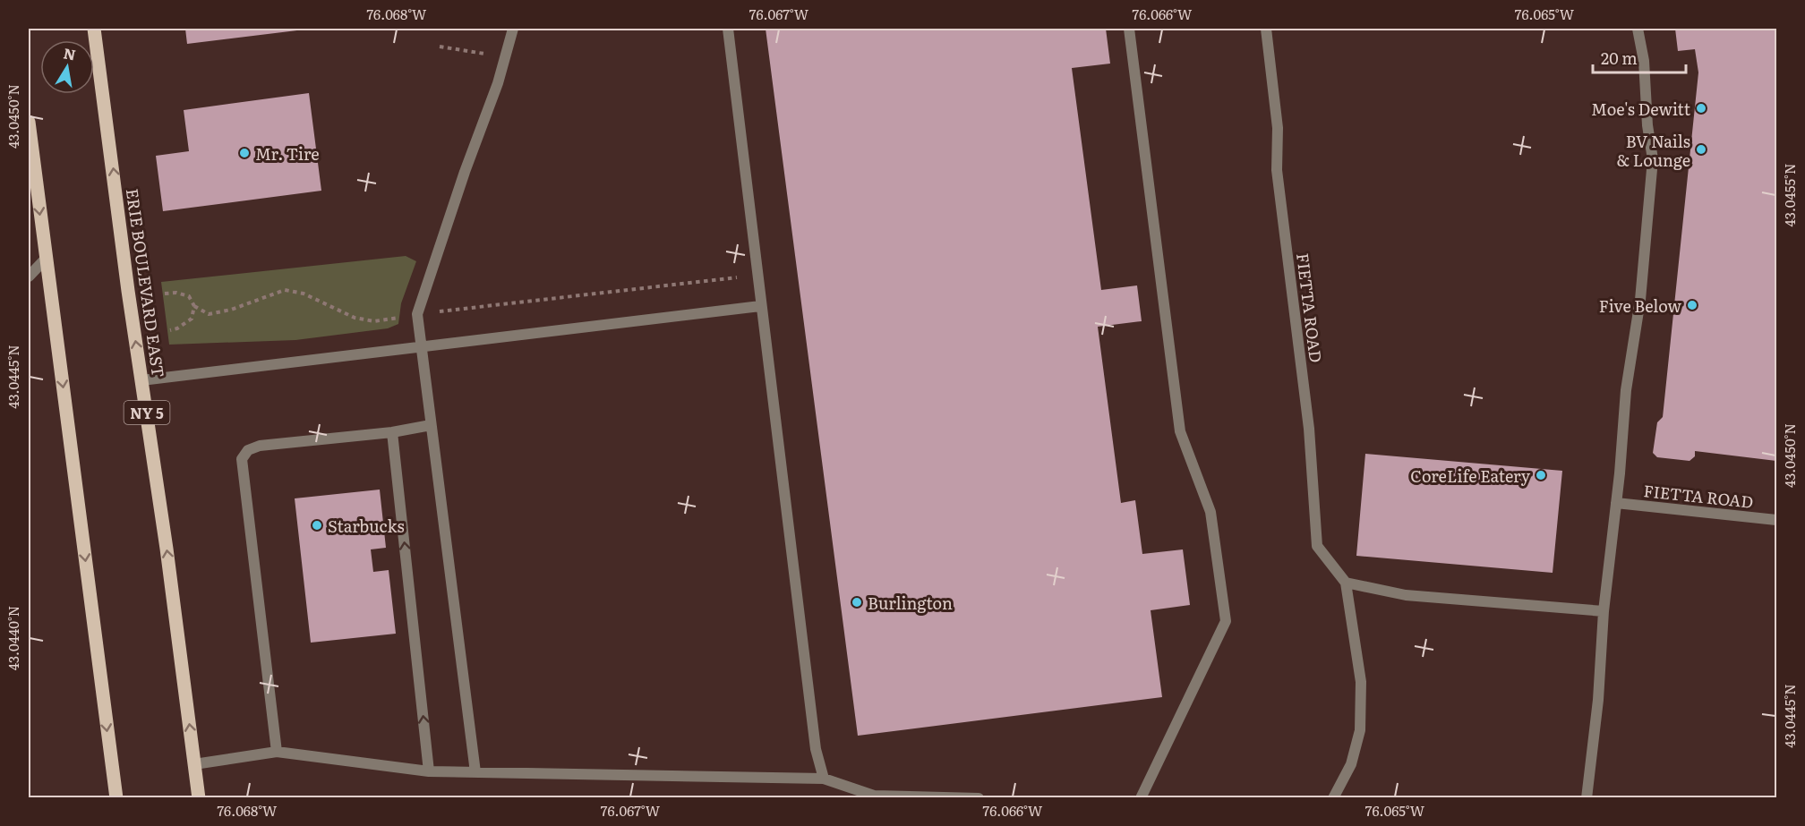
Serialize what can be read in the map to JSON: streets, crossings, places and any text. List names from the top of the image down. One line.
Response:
{"streets":{"main road":["ERIE BOULEVARD EAST","NY 5"],"lane":["FIETTA ROAD"]},"places":["Moe's Dewitt","BV Nails & Lounge","Mr. Tire","Five Below","CoreLife Eatery","Starbucks","Burlington"],"scale_bar":"20 m","north":"top","coordinates":["76.068°W","76.067°W","76.066°W","76.065°W","43.0450°N","43.0455°N","43.0445°N","43.0440°N"]}
